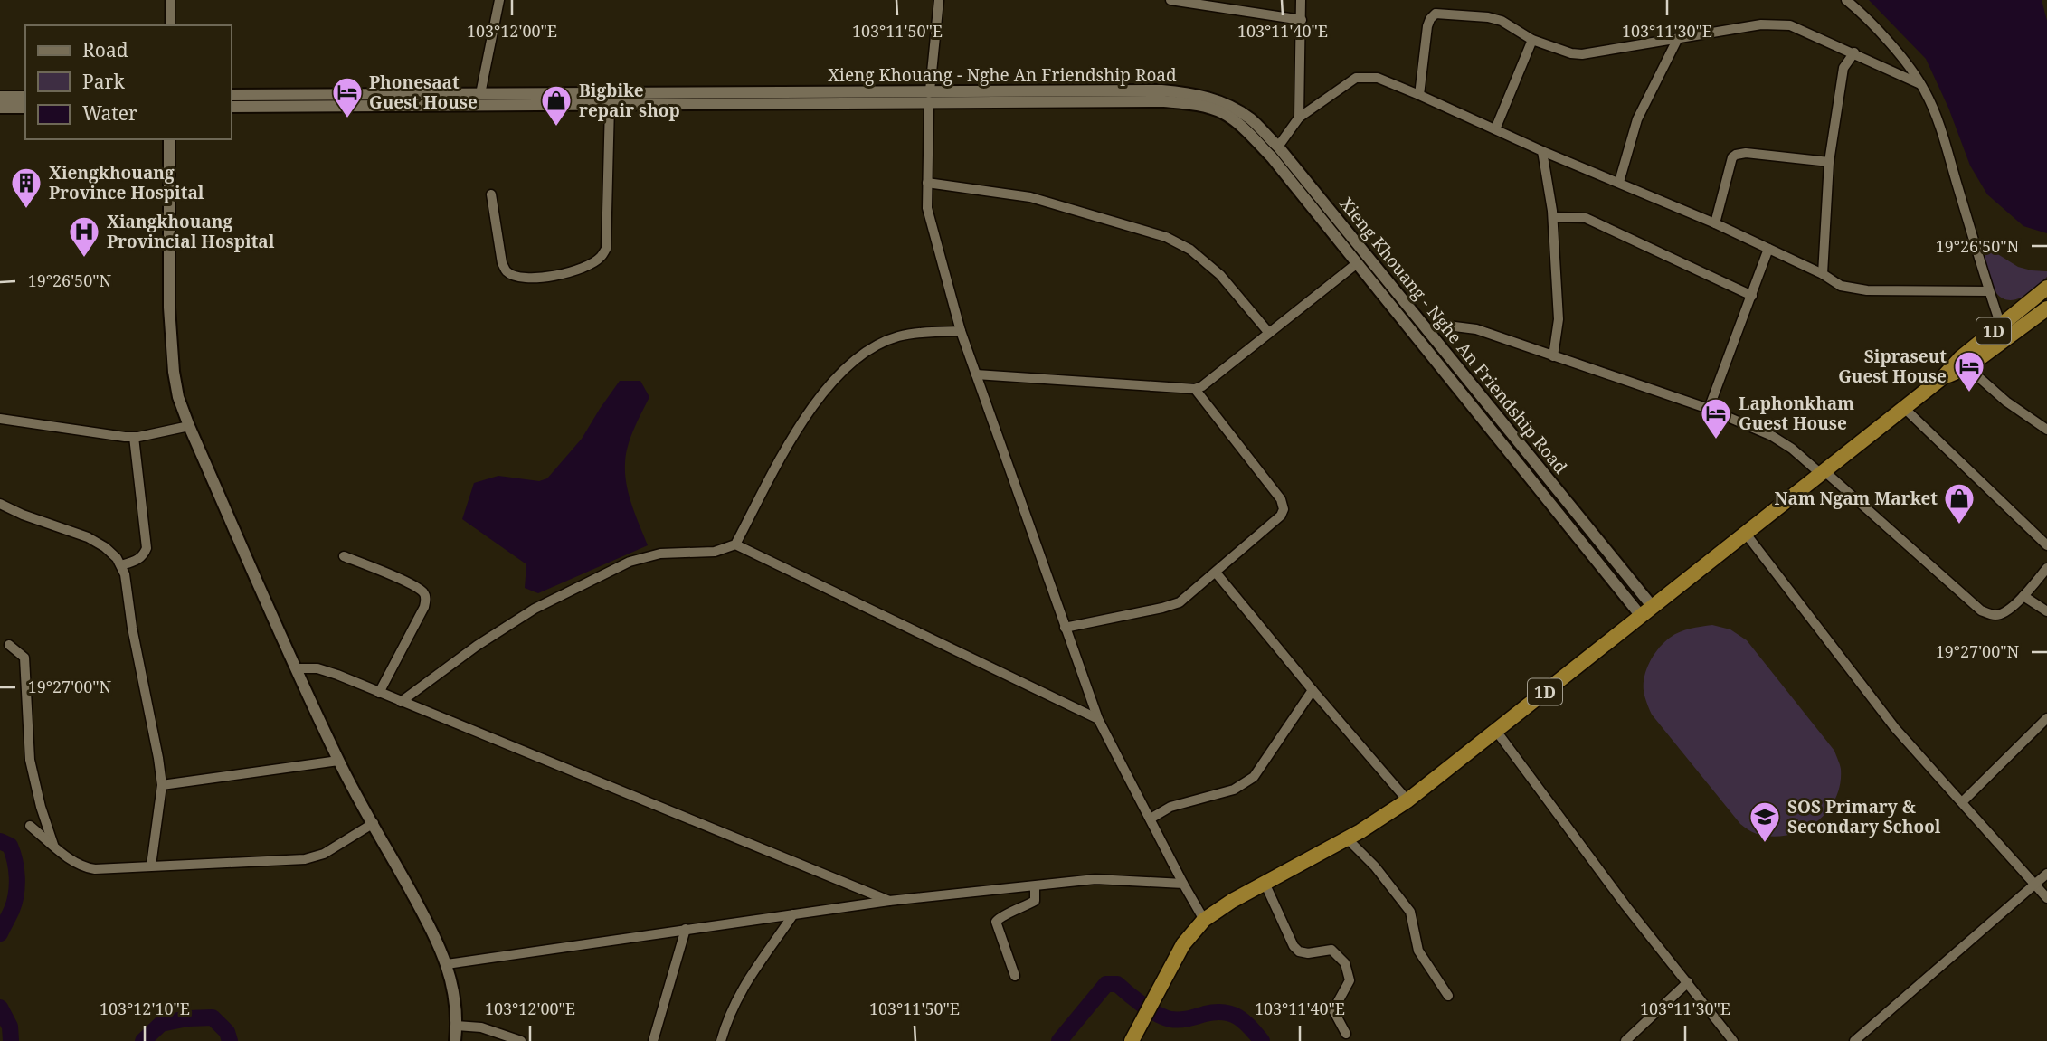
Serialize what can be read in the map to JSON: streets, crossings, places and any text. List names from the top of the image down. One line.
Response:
{"streets":{"highway":["1D"],"street":["Xieng Khouang - Nghe An Friendship Road"]},"crossings":[["Xieng Khouang - Nghe An Friendship Road","1D"]],"places":{"hotel":["Phonesaat Guest House","Sipraseut Guest House","Laphonkham Guest House"],"shop":["Bigbike repair shop","Nam Ngam Market"],"building":["Xiengkhouang Province Hospital"],"hospital":["Xiangkhouang Provincial Hospital"],"school or university":["SOS Primary & Secondary School"]},"legend":["Road","Park","Water"],"coordinates":["103°12'00\"E","103°11'50\"E","103°11'40\"E","103°11'30\"E","19°26'50\"N","19°27'00\"N","103°12'10\"E"]}
